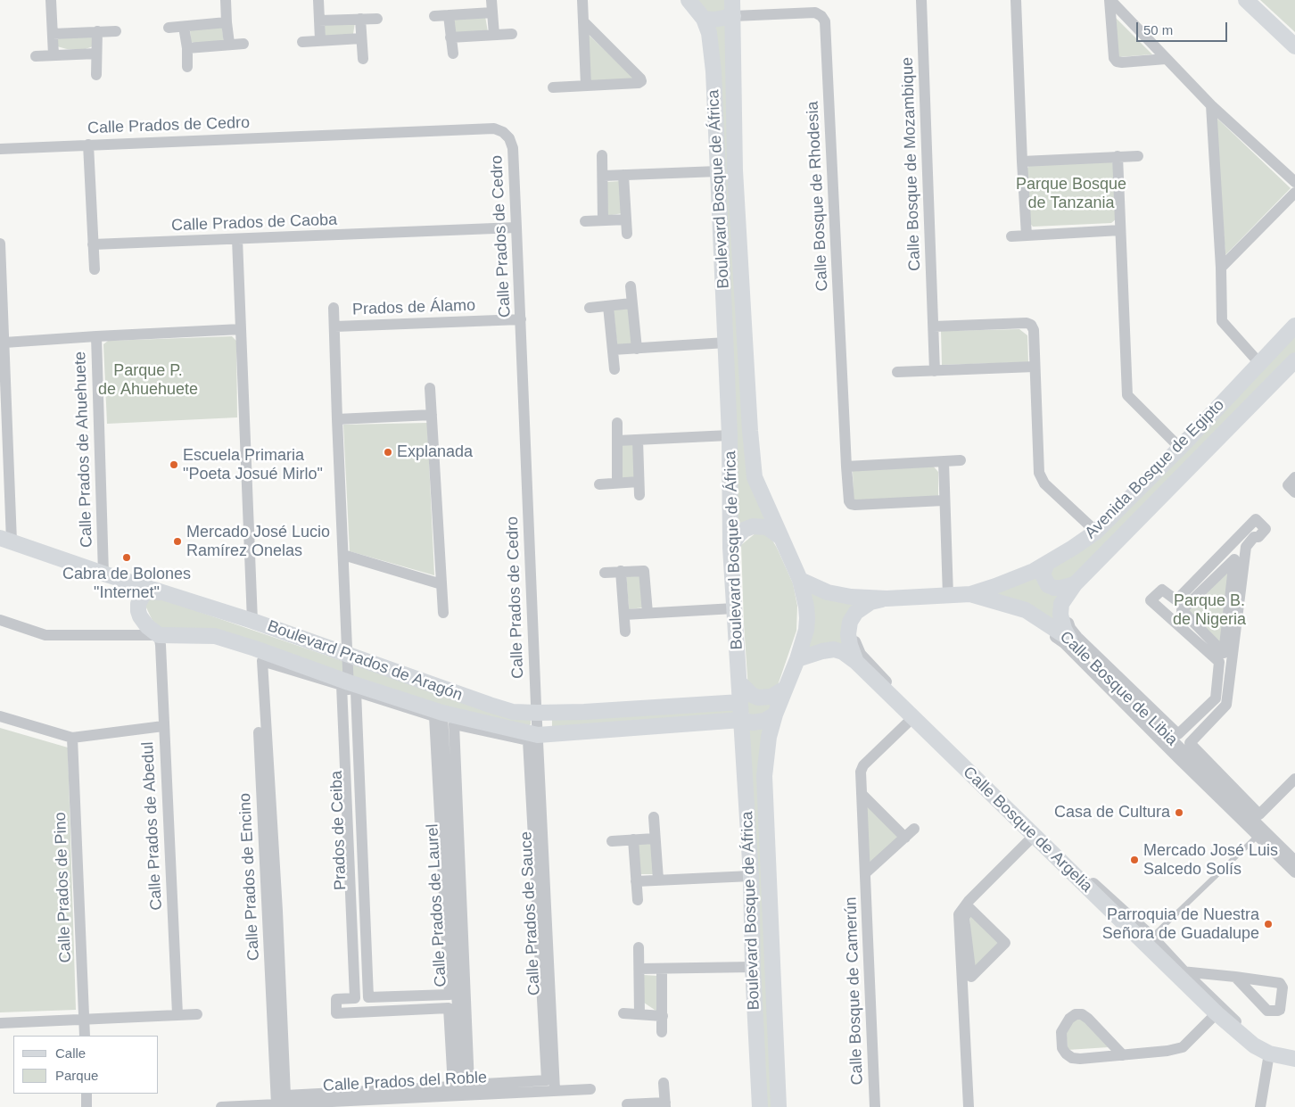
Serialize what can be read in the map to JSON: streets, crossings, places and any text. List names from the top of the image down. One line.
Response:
{"streets":{"street":["Calle Prados de Cedro","Calle Bosque de Mozambique","Boulevard Bosque de África","Calle Bosque de Rhodesia","Calle Prados de Caoba","Prados de Álamo","Calle Prados de Ahuehuete","Avenida Bosque de Egipto","Boulevard Prados de Aragón","Calle Bosque de Libia","Calle Prados de Abedul","Calle Bosque de Argelia","Prados de Ceiba","Calle Prados de Encino","Calle Prados de Pino","Calle Prados de Laurel","Calle Prados de Sauce","Calle Bosque de Camerún","Calle Prados del Roble"]},"crossings":[["Calle Prados de Cedro","Calle Prados de Caoba"],["Calle Prados de Cedro","Prados de Álamo"],["Calle Prados de Cedro","Boulevard Prados de Aragón"],["Calle Prados de Cedro","Calle Prados de Sauce"],["Boulevard Bosque de África","Calle Bosque de Rhodesia"],["Boulevard Bosque de África","Boulevard Prados de Aragón"],["Boulevard Bosque de África","Calle Bosque de Libia"],["Boulevard Bosque de África","Calle Bosque de Argelia"],["Prados de Álamo","Prados de Ceiba"],["Calle Prados de Ahuehuete","Boulevard Prados de Aragón"],["Avenida Bosque de Egipto","Calle Bosque de Libia"],["Boulevard Prados de Aragón","Calle Prados de Abedul"],["Boulevard Prados de Aragón","Prados de Ceiba"],["Boulevard Prados de Aragón","Calle Prados de Encino"],["Boulevard Prados de Aragón","Calle Prados de Laurel"],["Boulevard Prados de Aragón","Calle Prados de Sauce"],["Calle Bosque de Argelia","Calle Bosque de Camerún"],["Calle Prados de Encino","Calle Prados del Roble"],["Calle Prados de Laurel","Calle Prados del Roble"],["Calle Prados de Sauce","Calle Prados del Roble"]],"parks":["Parque Bosque de Tanzania","Parque P. de Ahuehuete","Parque B. de Nigeria"],"places":["Explanada","Escuela Primaria \"Poeta Josué Mirlo\"","Mercado José Lucio Ramírez Onelas","Cabra de Bolones \"Internet\"","Casa de Cultura","Mercado José Luis Salcedo Solís","Parroquia de Nuestra Señora de Guadalupe"],"legend":["Calle","Parque"],"scale_bar":"50 m"}
